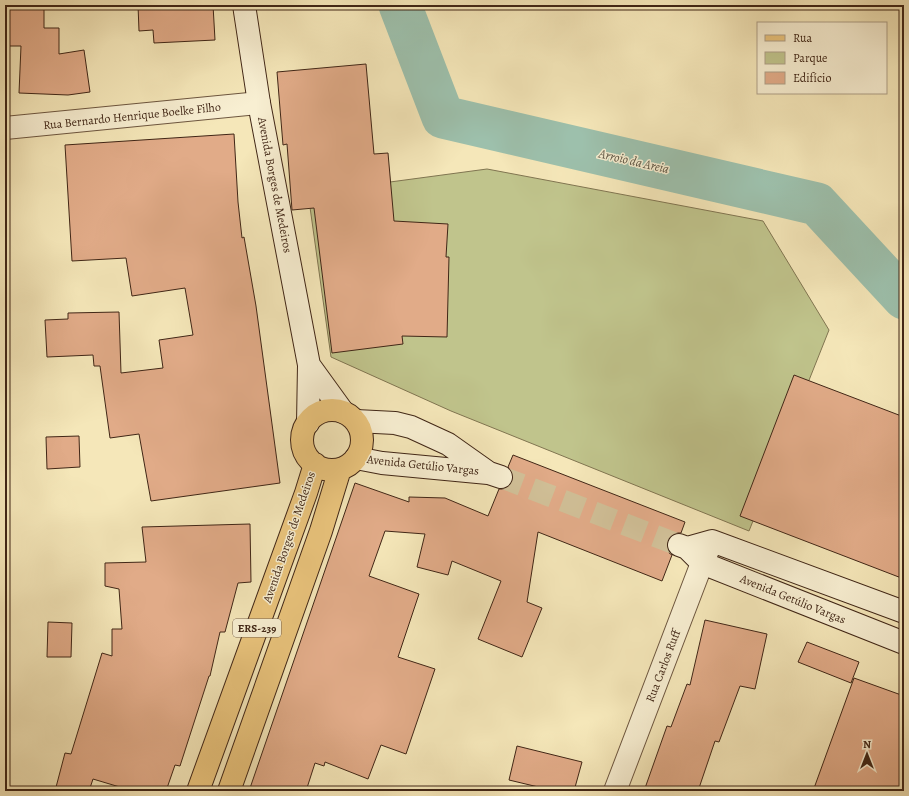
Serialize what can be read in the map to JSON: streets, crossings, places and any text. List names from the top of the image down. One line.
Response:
{"streets":{"main road":["Rua Bernardo Henrique Boelke Filho","Avenida Borges de Medeiros","Avenida Getúlio Vargas","ERS-239","Rua Carlos Ruff"]},"crossings":[["Rua Bernardo Henrique Boelke Filho","Avenida Borges de Medeiros"],["Avenida Borges de Medeiros","Avenida Getúlio Vargas"],["Avenida Borges de Medeiros","ERS-239"],["Avenida Getúlio Vargas","ERS-239"],["Avenida Getúlio Vargas","Rua Carlos Ruff"]],"water":["Arroio da Areia"],"legend":["Rua","Parque","Edifício"],"north":"top"}
